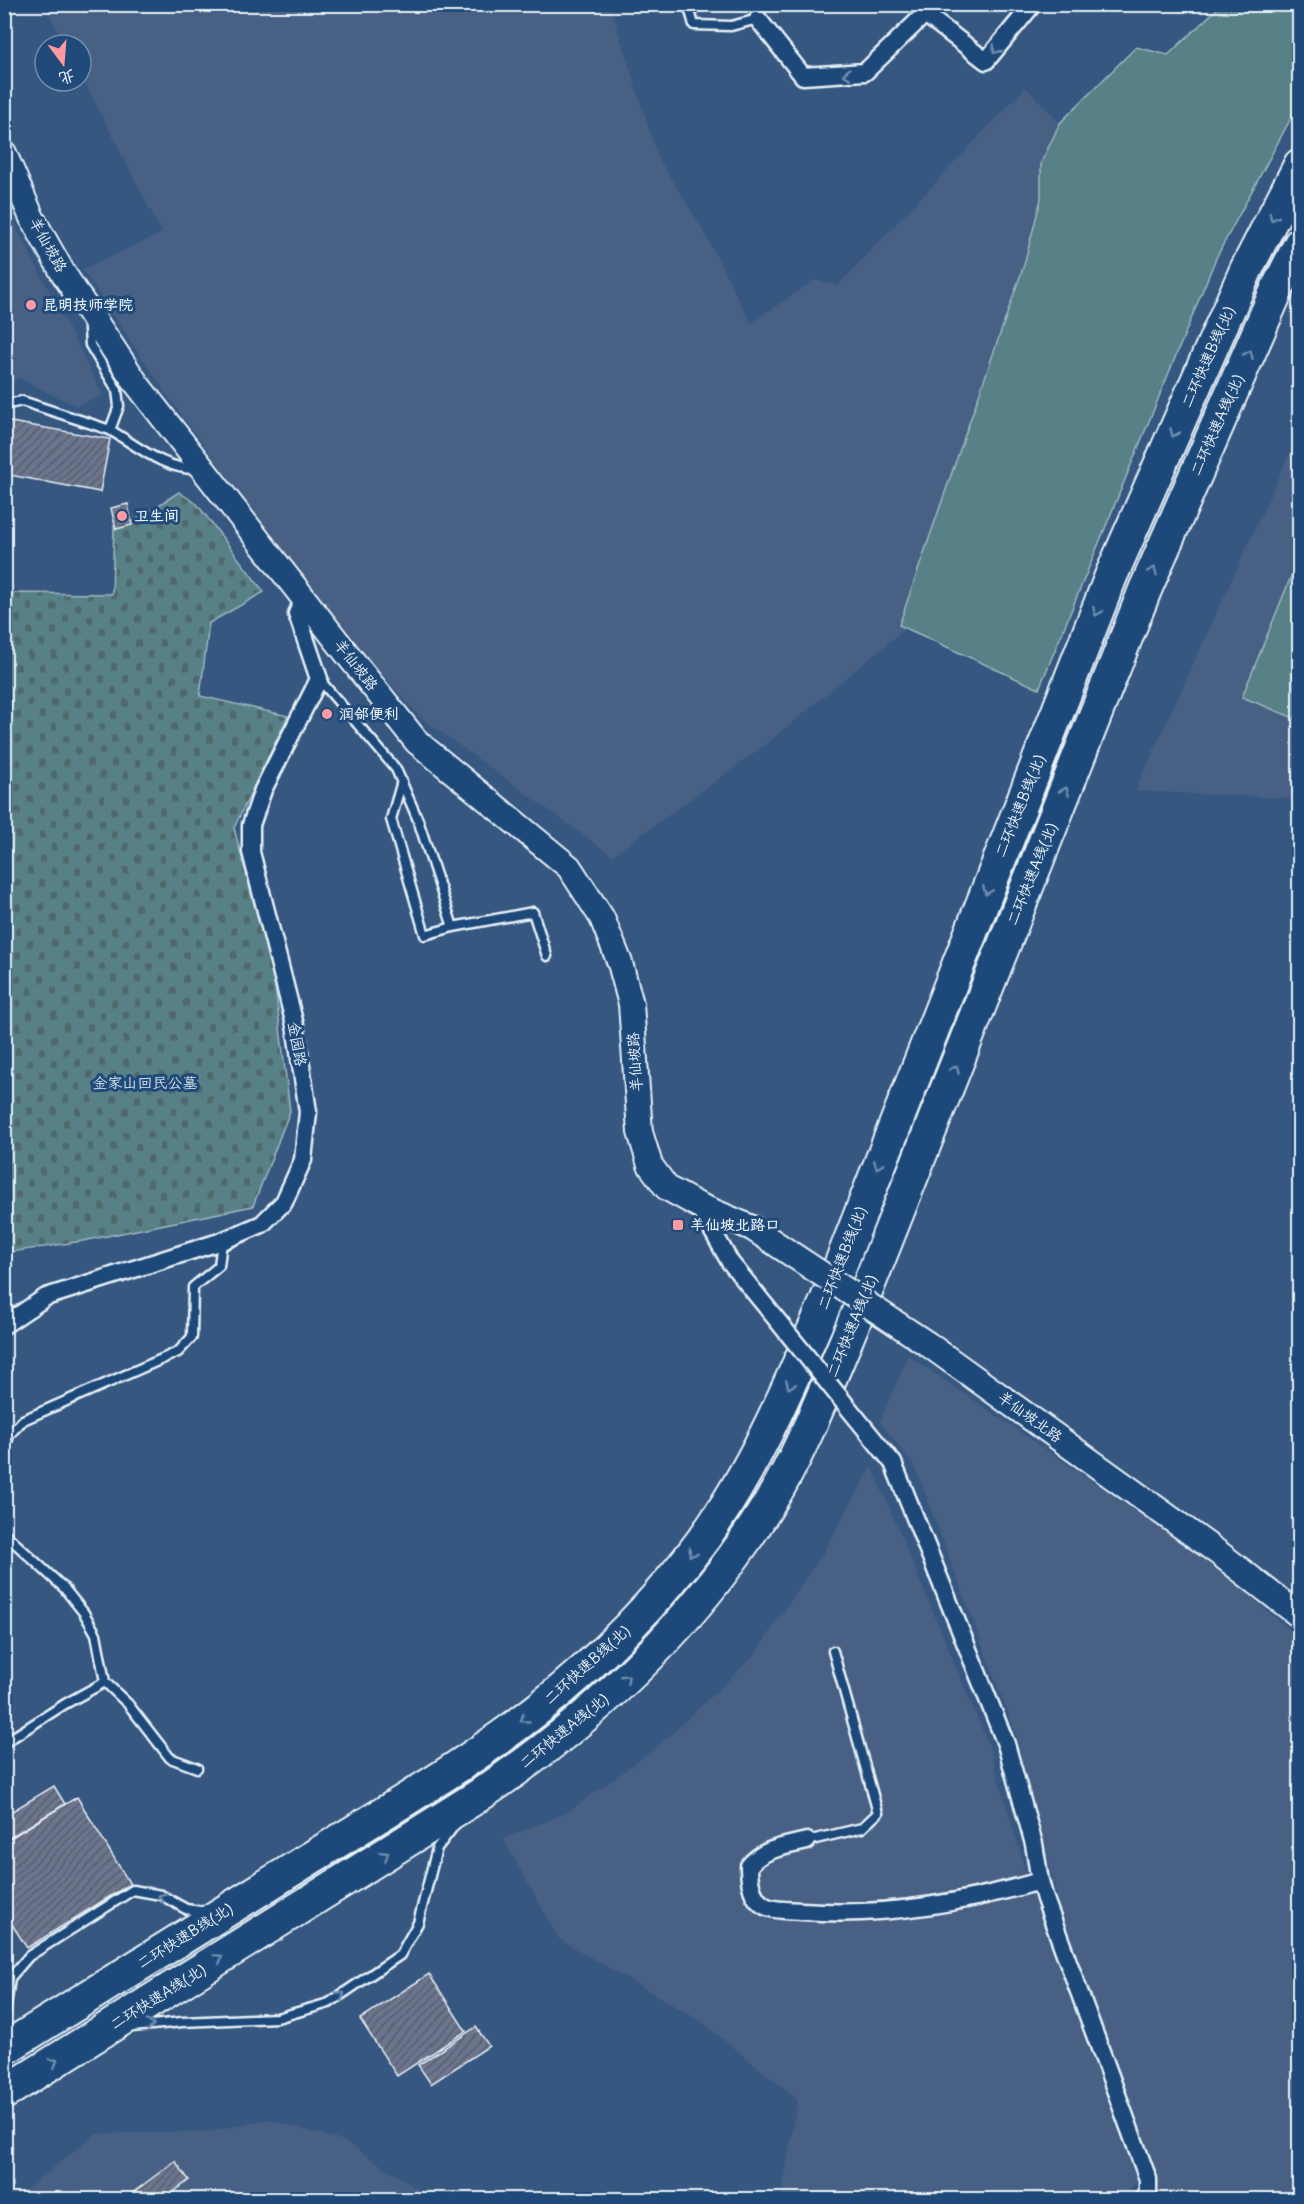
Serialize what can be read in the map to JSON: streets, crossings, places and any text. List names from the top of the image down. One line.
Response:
{"streets":{"highway":["二环快速B线(北)","二环快速A线(北)"],"street":["羊仙坡路","金园路","羊仙坡北路"]},"crossings":[["羊仙坡路","羊仙坡北路"]],"one_way":["二环快速B线(北)","二环快速A线(北)"],"parks":["金家山回民公墓"],"places":{"other":["昆明技师学院","卫生间","润邻便利"],"transit":["羊仙坡北路口"]},"north":"bottom"}
